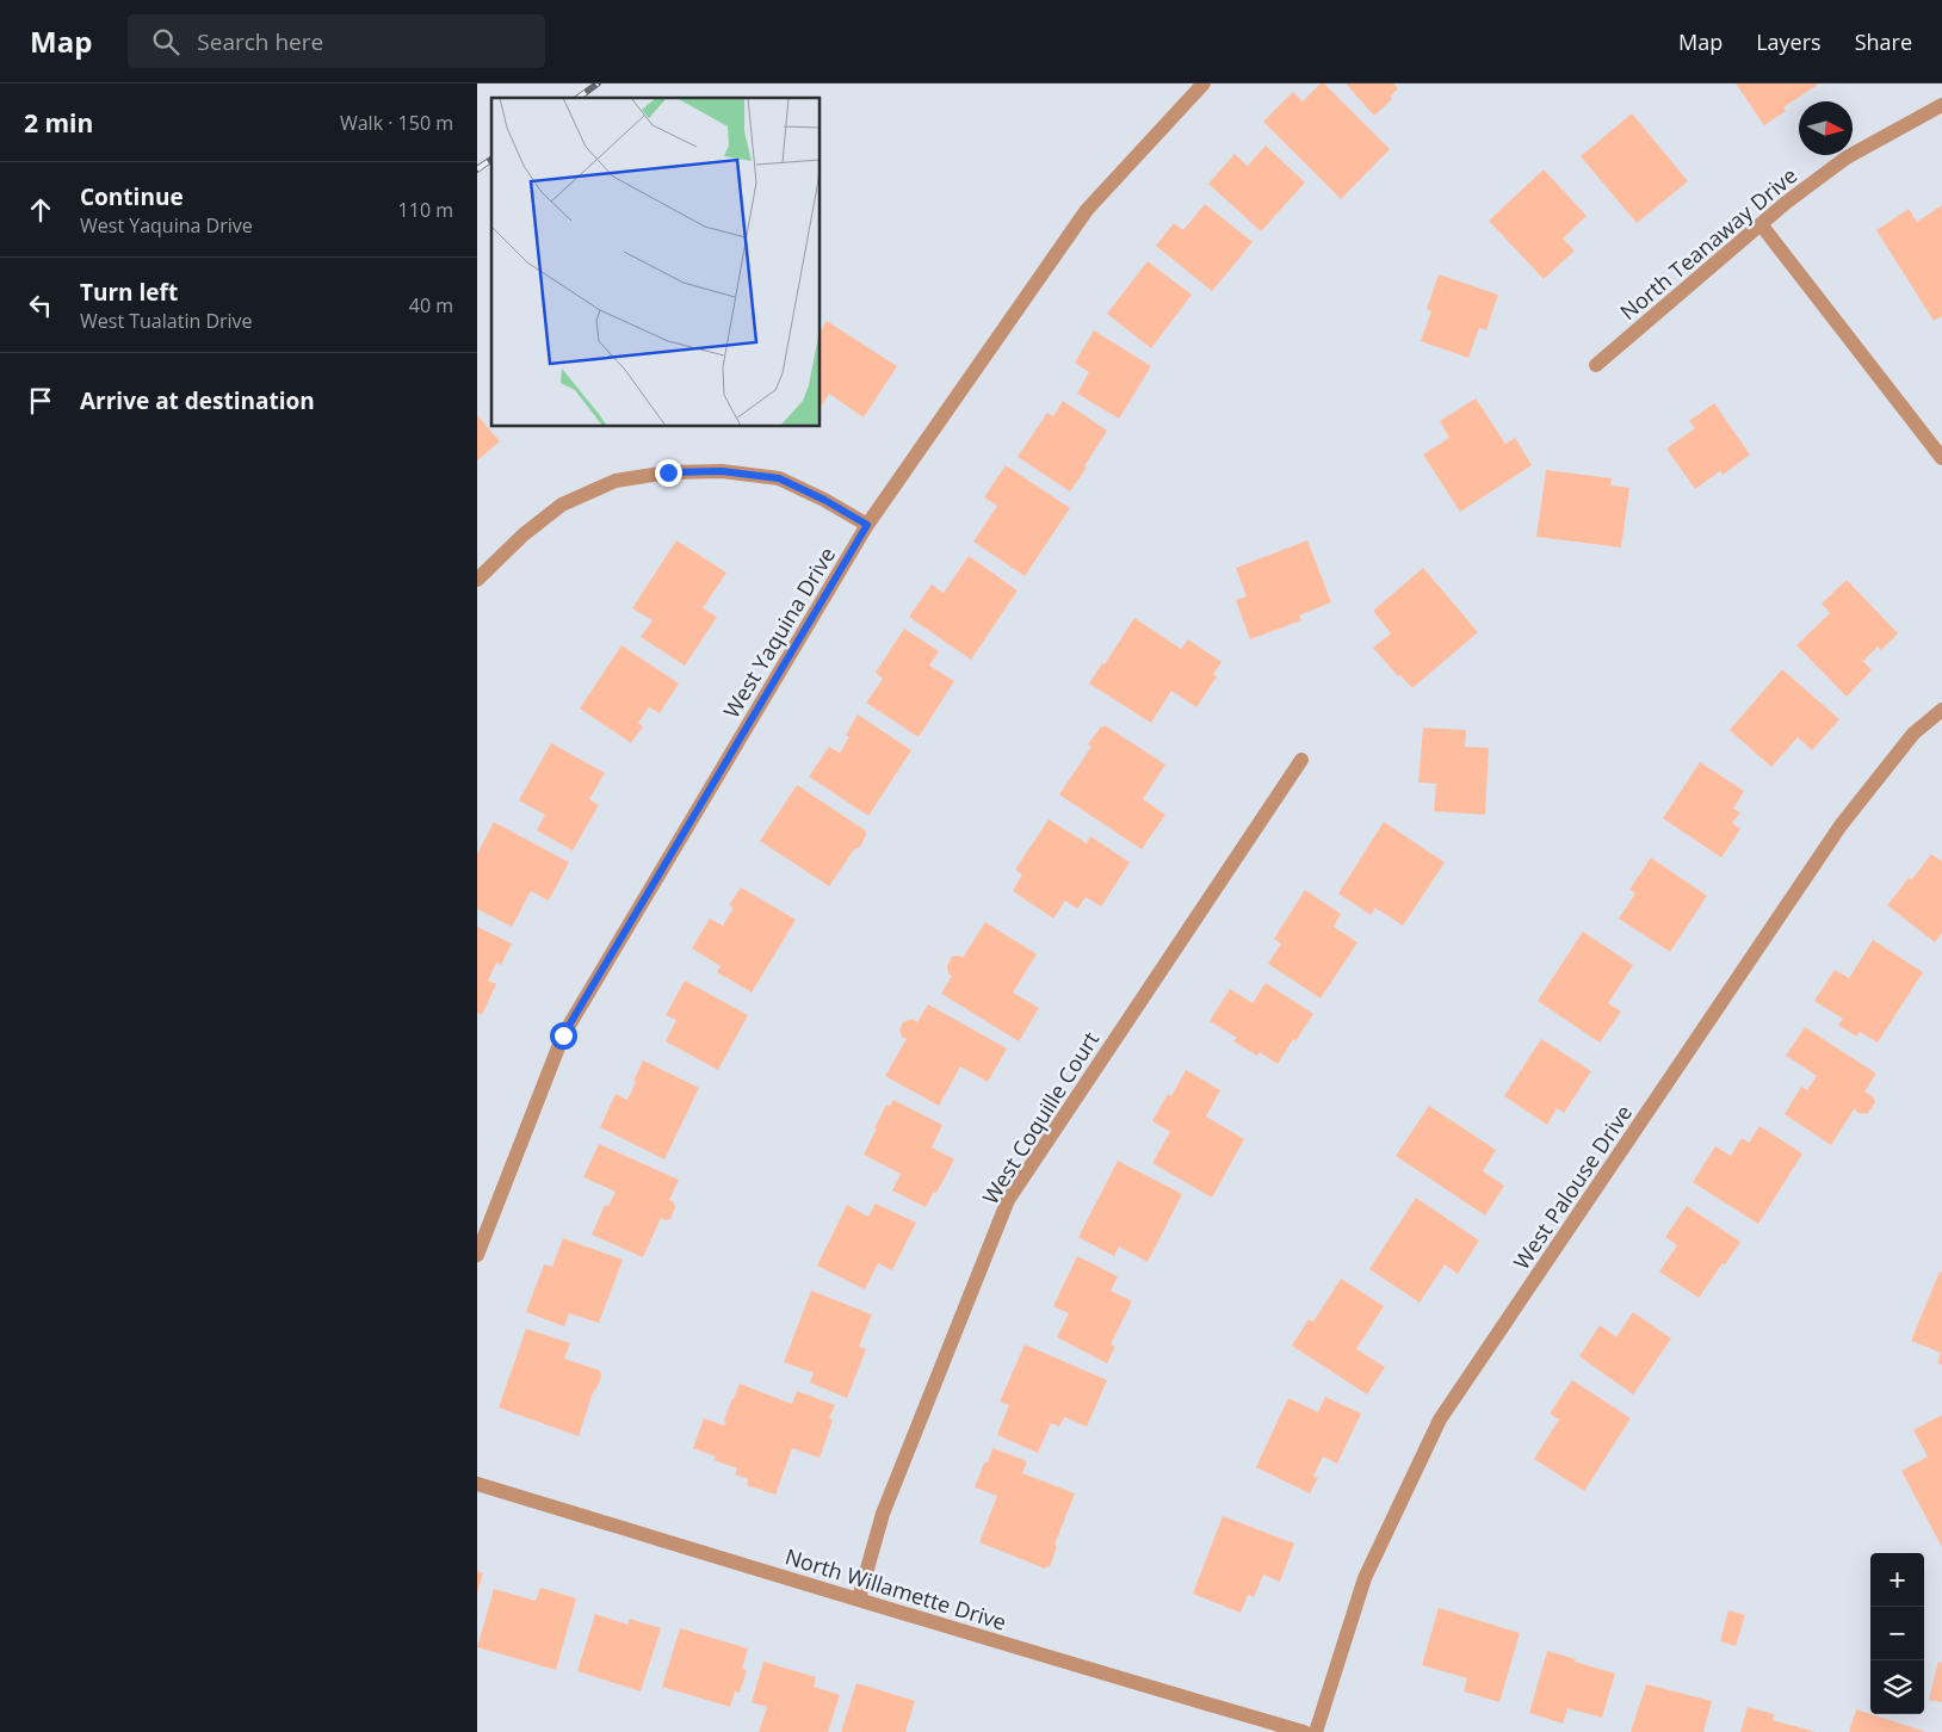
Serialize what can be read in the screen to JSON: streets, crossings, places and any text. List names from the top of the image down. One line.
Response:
{"streets":{"street":["North Teanaway Drive","West Yaquina Drive","West Coquille Court","West Palouse Drive","North Willamette Drive"]},"crossings":[["West Coquille Court","North Willamette Drive"]],"north":"right","page":{"header":"Map","search":"Search here","nav":["Map","Layers","Share"],"heading":["2 min","Walk · 150 m"],"list":[["Continue","West Yaquina Drive","110 m"],["Turn left","West Tualatin Drive","40 m"],"Arrive at destination"],"map_buttons":["+","−"]}}
